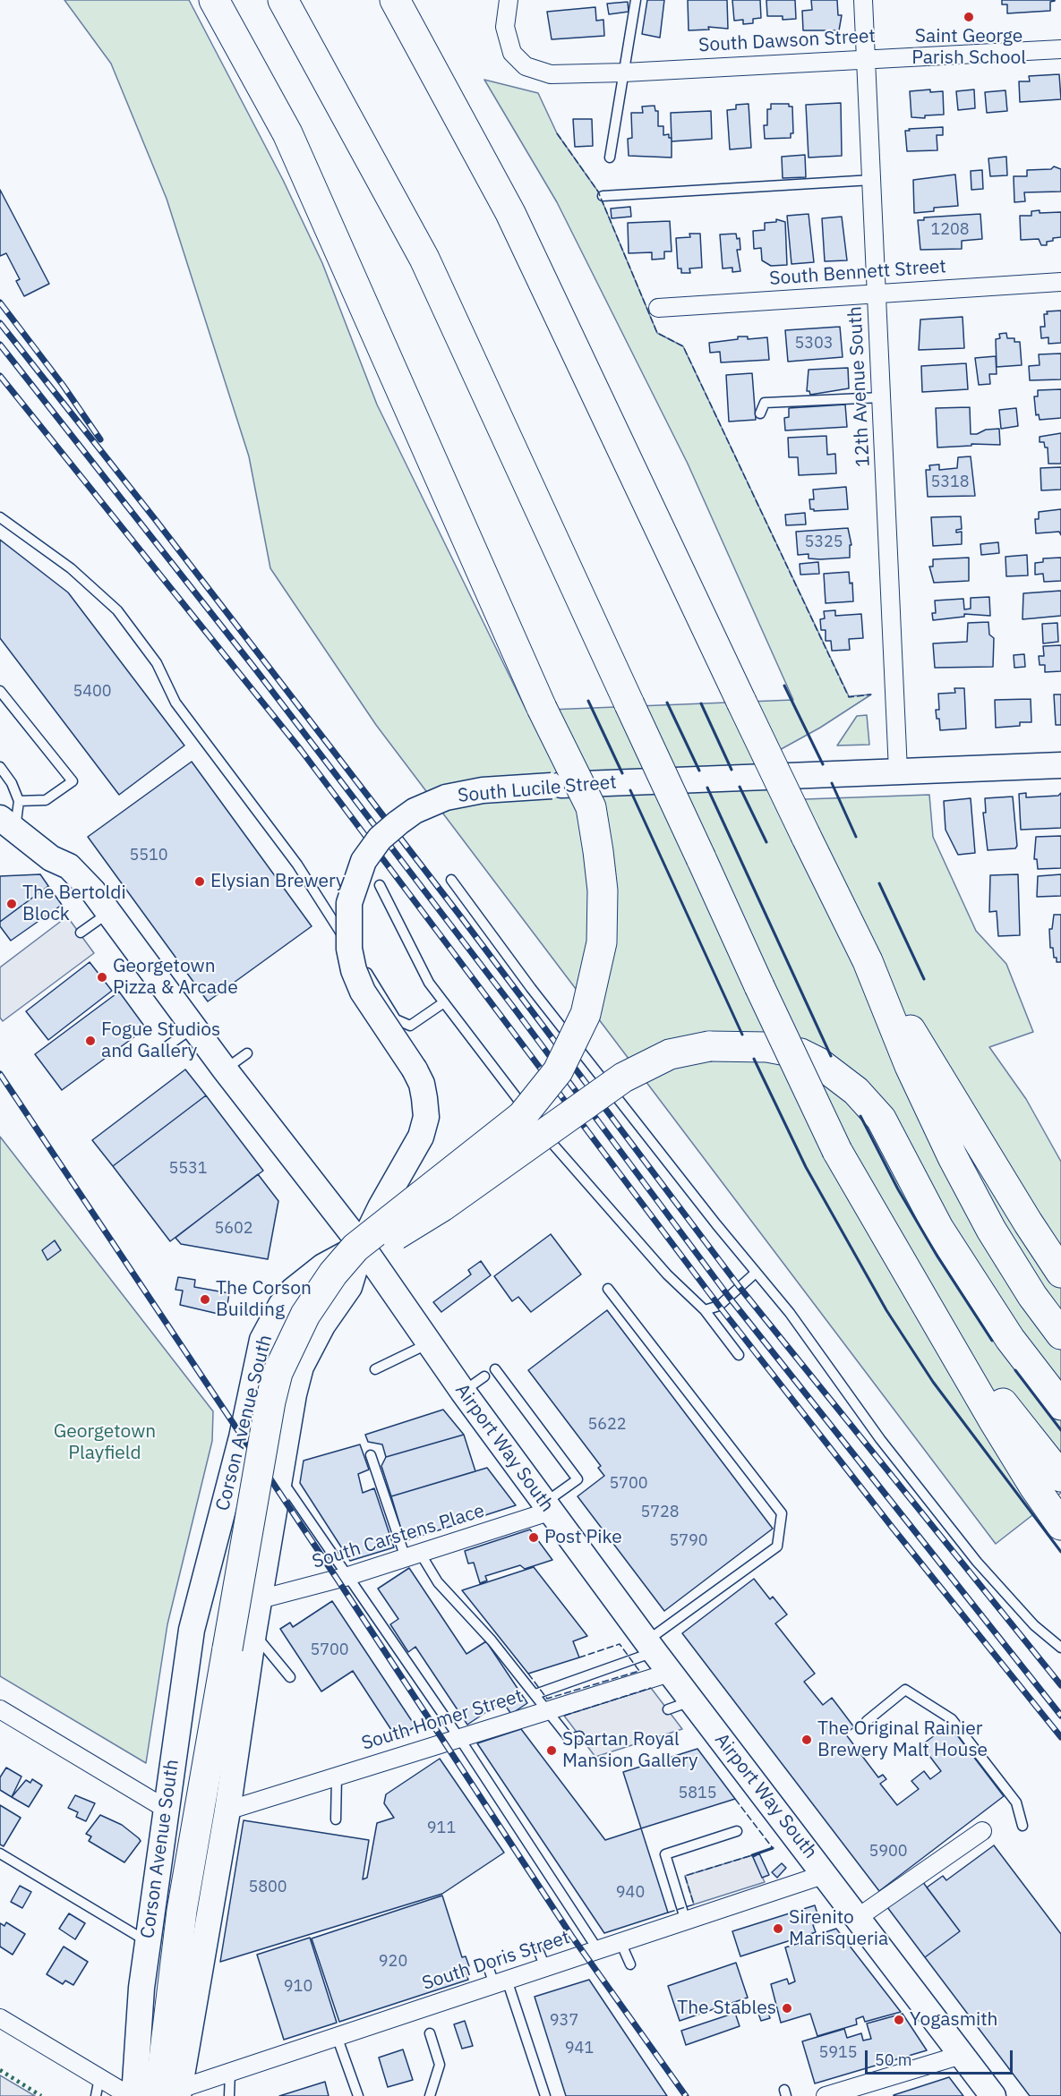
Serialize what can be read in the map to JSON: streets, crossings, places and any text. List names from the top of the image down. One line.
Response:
{"streets":{"main road":["South Lucile Street","Corson Avenue South","Airport Way South"],"street":["South Dawson Street","South Bennett Street","12th Avenue South","South Carstens Place","South Homer Street","South Doris Street"]},"crossings":[["South Dawson Street","12th Avenue South"],["South Bennett Street","12th Avenue South"],["12th Avenue South","South Lucile Street"],["South Lucile Street","Corson Avenue South"],["South Lucile Street","Airport Way South"],["Corson Avenue South","Airport Way South"],["Airport Way South","South Carstens Place"],["Airport Way South","South Homer Street"],["Airport Way South","South Doris Street"]],"parks":["Georgetown Playfield"],"places":["Saint George Parish School","Elysian Brewery","The Bertoldi Block","Georgetown Pizza & Arcade","Fogue Studios and Gallery","The Corson Building","Post Pike","The Original Rainier Brewery Malt House","Spartan Royal Mansion Gallery","Sirenito Marisqueria","The Stables","Yogasmith"],"house_numbers":["1208","5303","5318","5325","5400","5510","5531","5602","5622","5700","5728","5790","5700","5815","911","5900","5800","940","920","910","937","941","5915"],"scale_bar":"50 m"}
